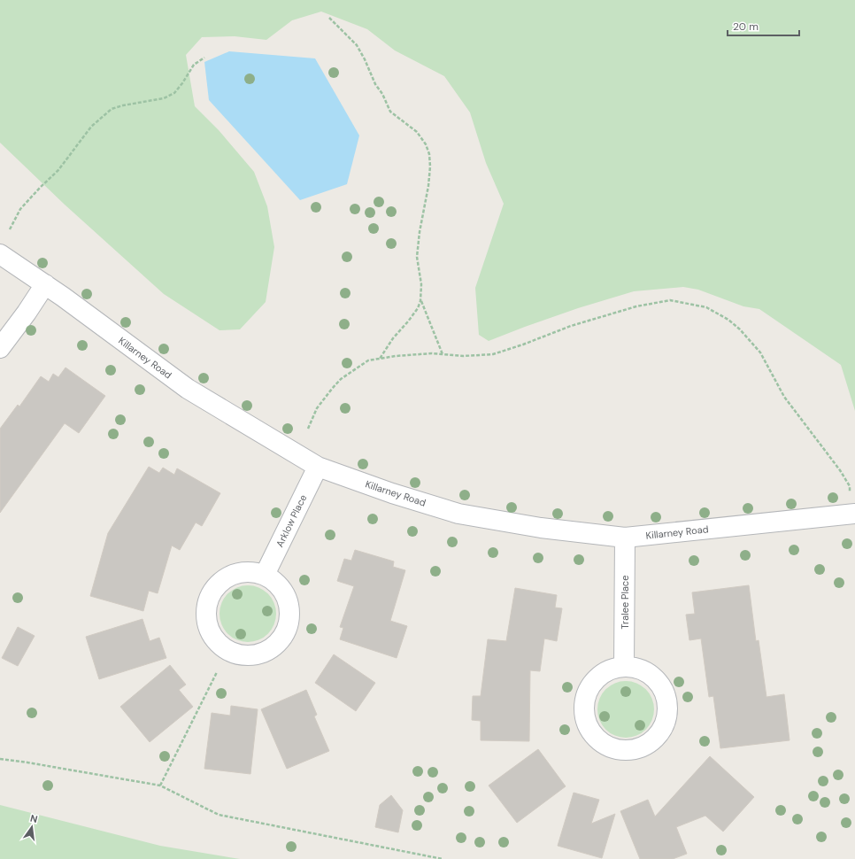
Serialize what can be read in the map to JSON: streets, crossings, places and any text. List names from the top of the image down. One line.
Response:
{"streets":{"street":["Killarney Road","Arklow Place","Tralee Place"]},"crossings":[["Killarney Road","Arklow Place"],["Killarney Road","Tralee Place"]],"scale_bar":"20 m","north":"top"}
